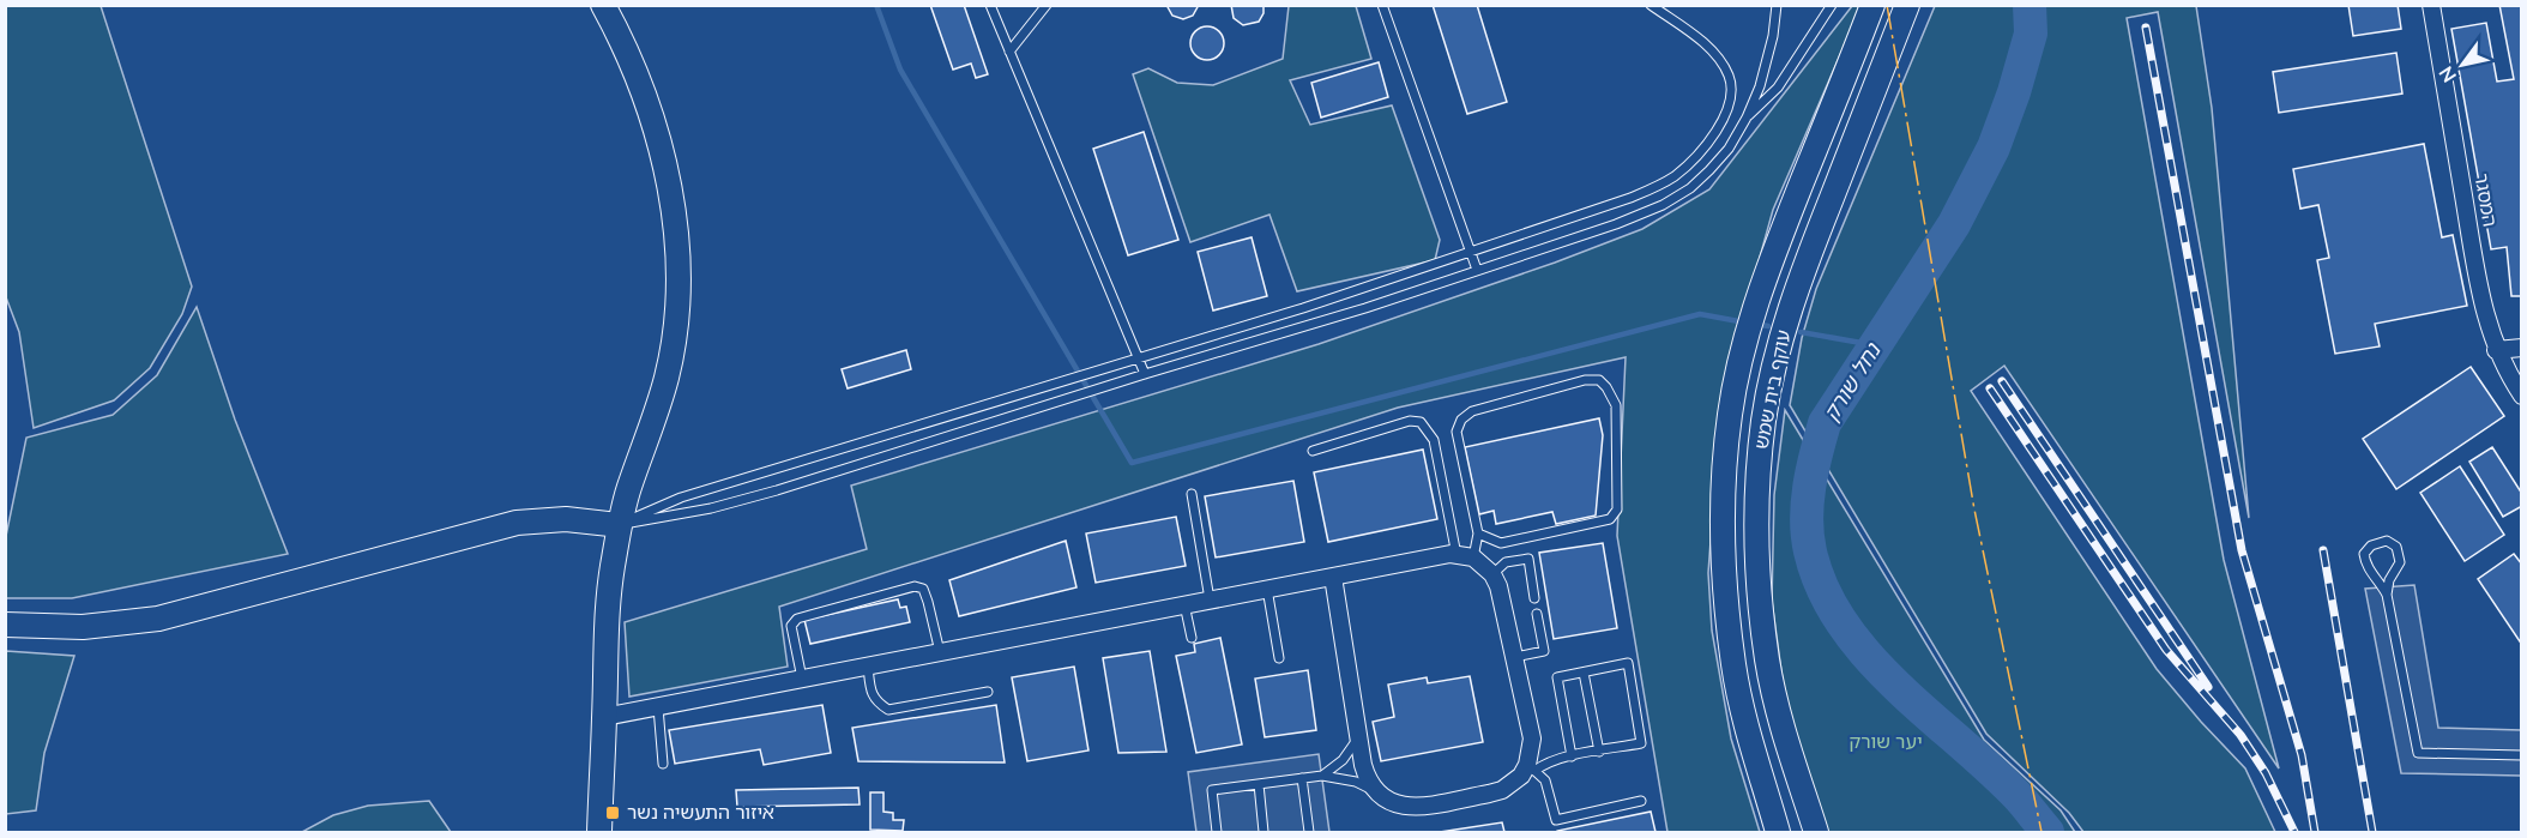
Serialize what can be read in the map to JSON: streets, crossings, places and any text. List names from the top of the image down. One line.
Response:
{"streets":{"main road":["עוקף בית שמש"],"street":["המסגר"]},"water":["נחל שורק"],"parks":["יער שורק"],"places":{"transit":["איזור התעשיה נשר"]},"north":"bottom left"}
